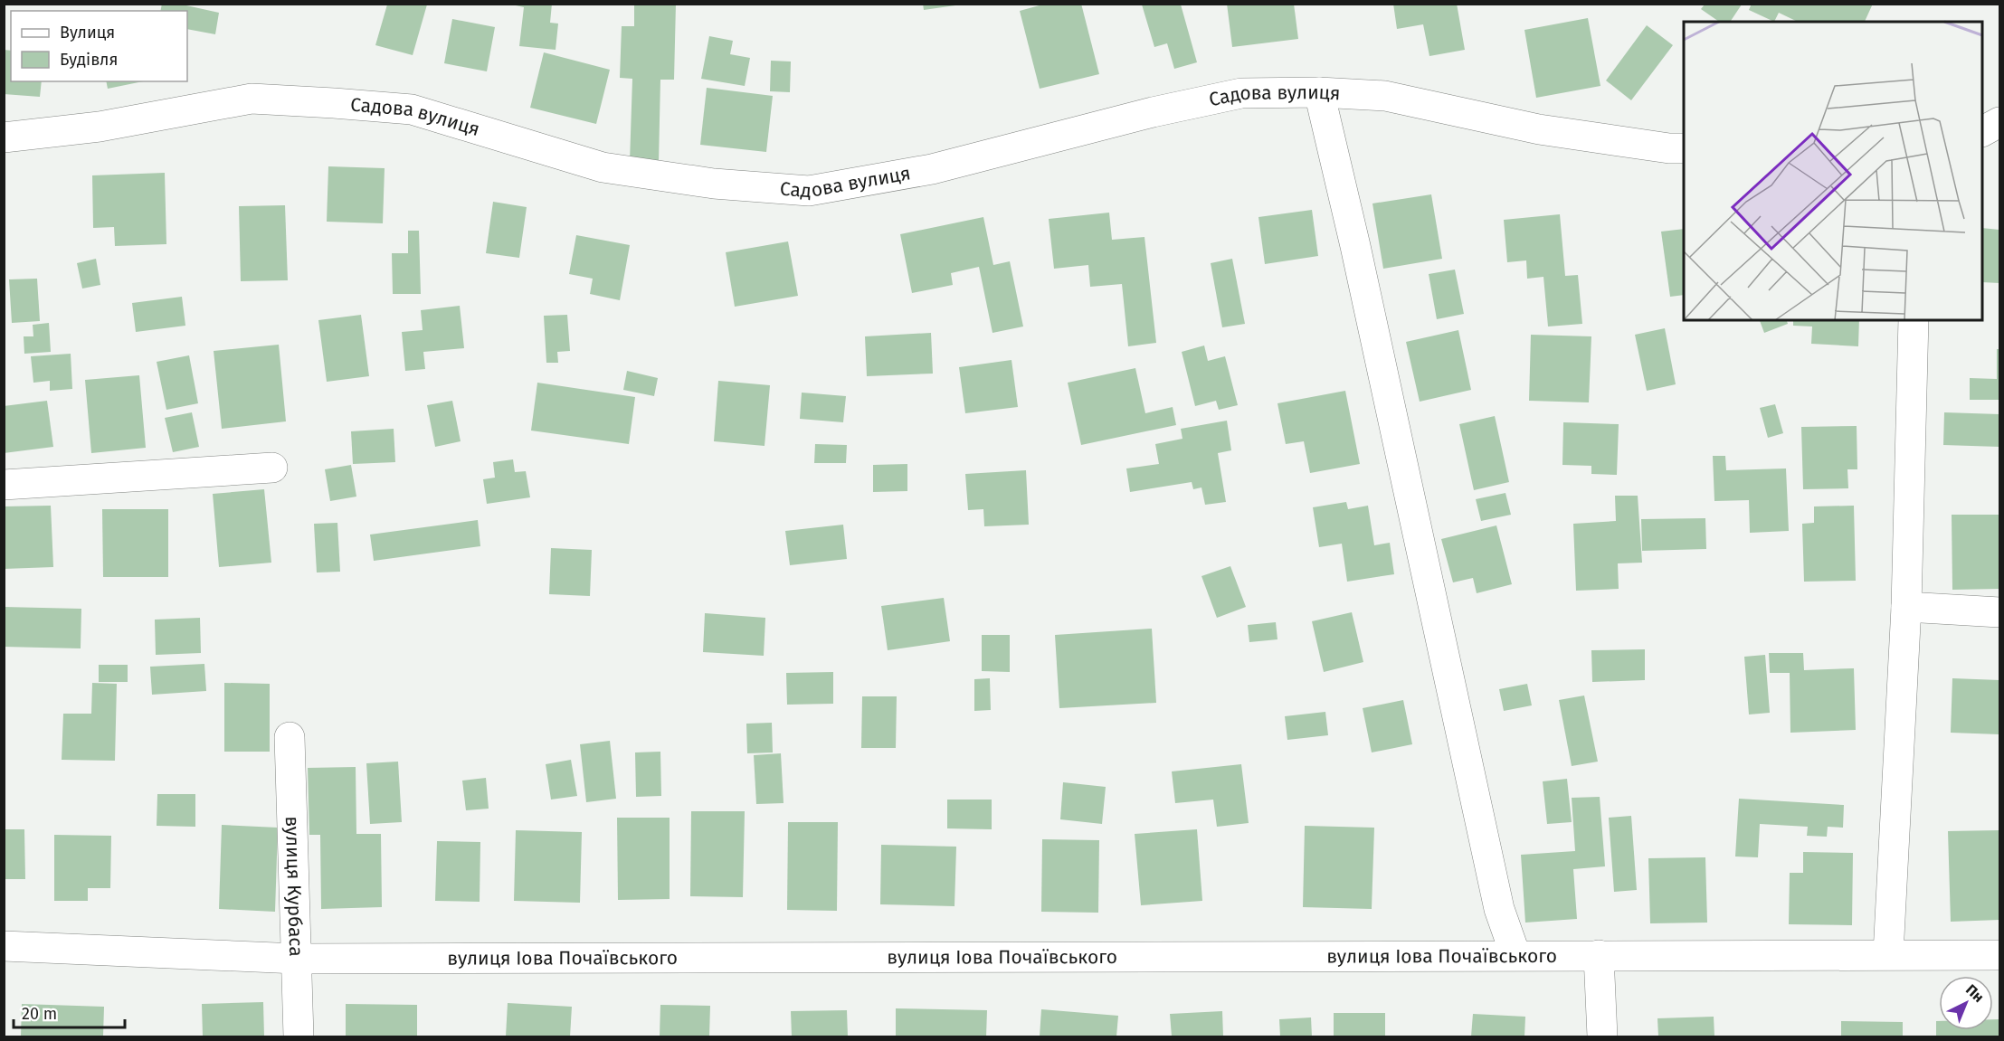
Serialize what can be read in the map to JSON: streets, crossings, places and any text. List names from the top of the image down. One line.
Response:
{"streets":{"street":["Садова вулиця","вулиця Курбаса","вулиця Іова Почаївського"]},"crossings":[["вулиця Курбаса","вулиця Іова Почаївського"]],"legend":["Вулиця","Будівля"],"scale_bar":"20 m","north":"top right"}
